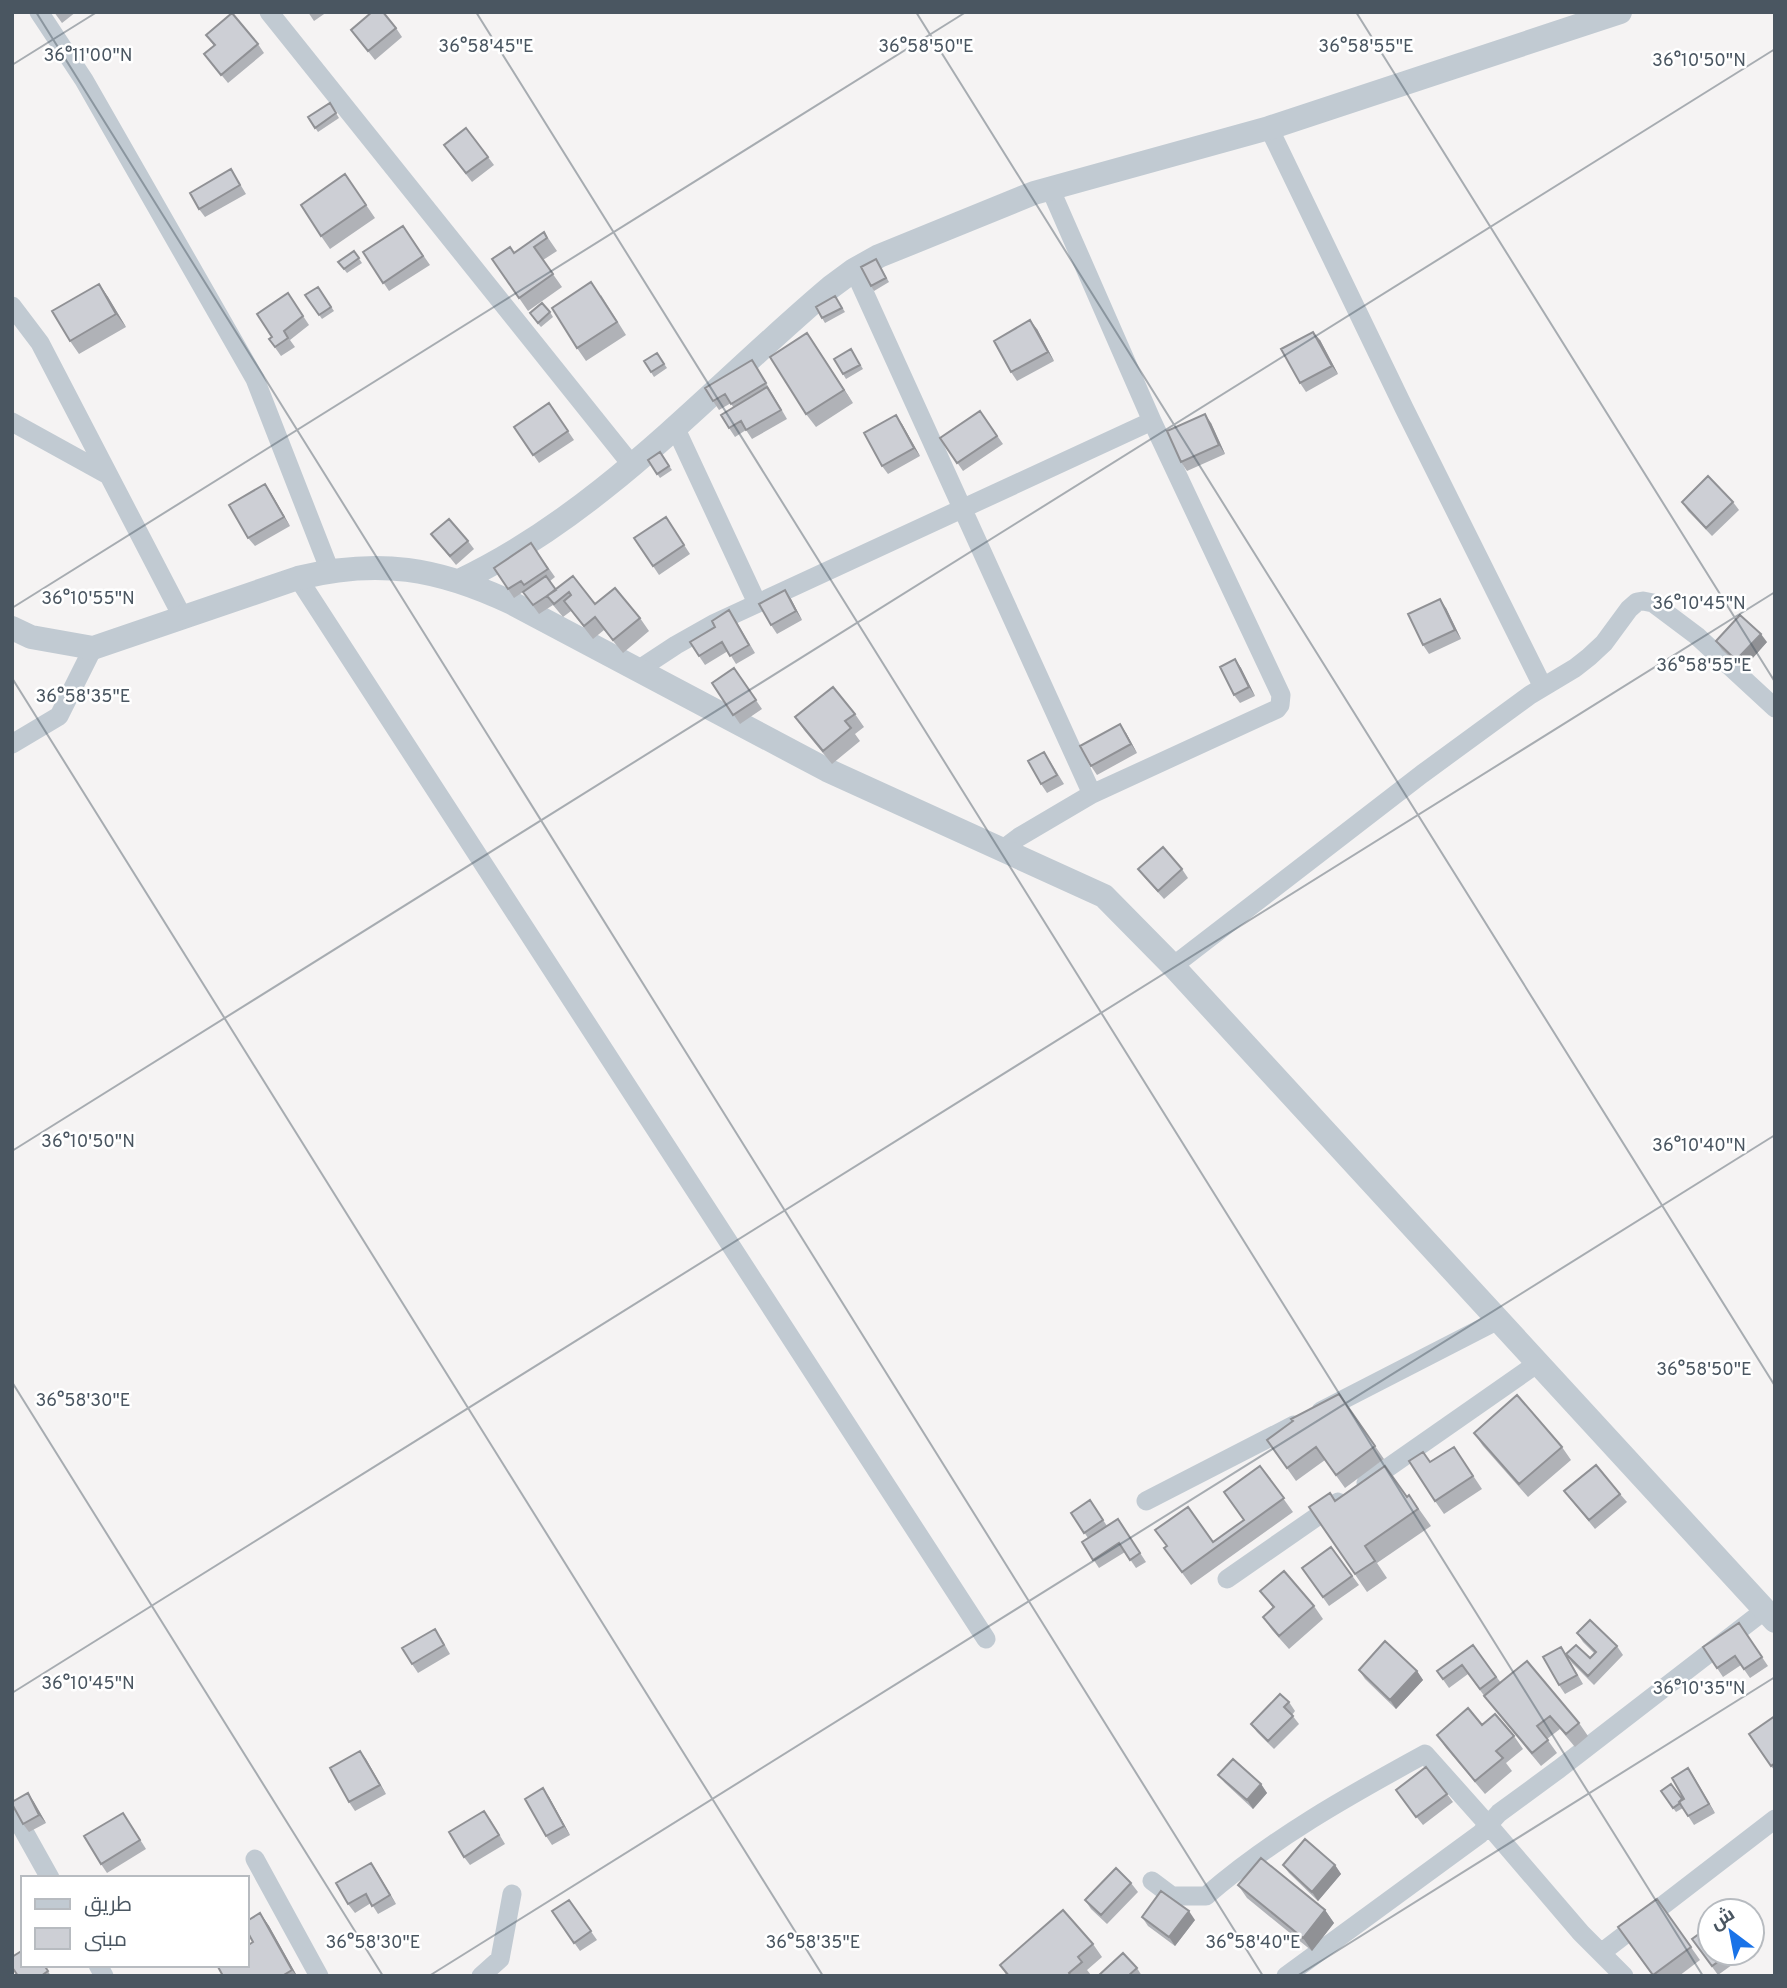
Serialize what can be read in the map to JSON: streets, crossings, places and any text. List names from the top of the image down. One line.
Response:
{"legend":["طريق","مبنى"],"north":"top left","coordinates":["36°58'50\"E","36°58'45\"E","36°58'55\"E","36°11'00\"N","36°10'50\"N","36°10'55\"N","36°10'45\"N","36°58'35\"E","36°10'40\"N","36°58'30\"E","36°10'35\"N","36°58'40\"E"]}
